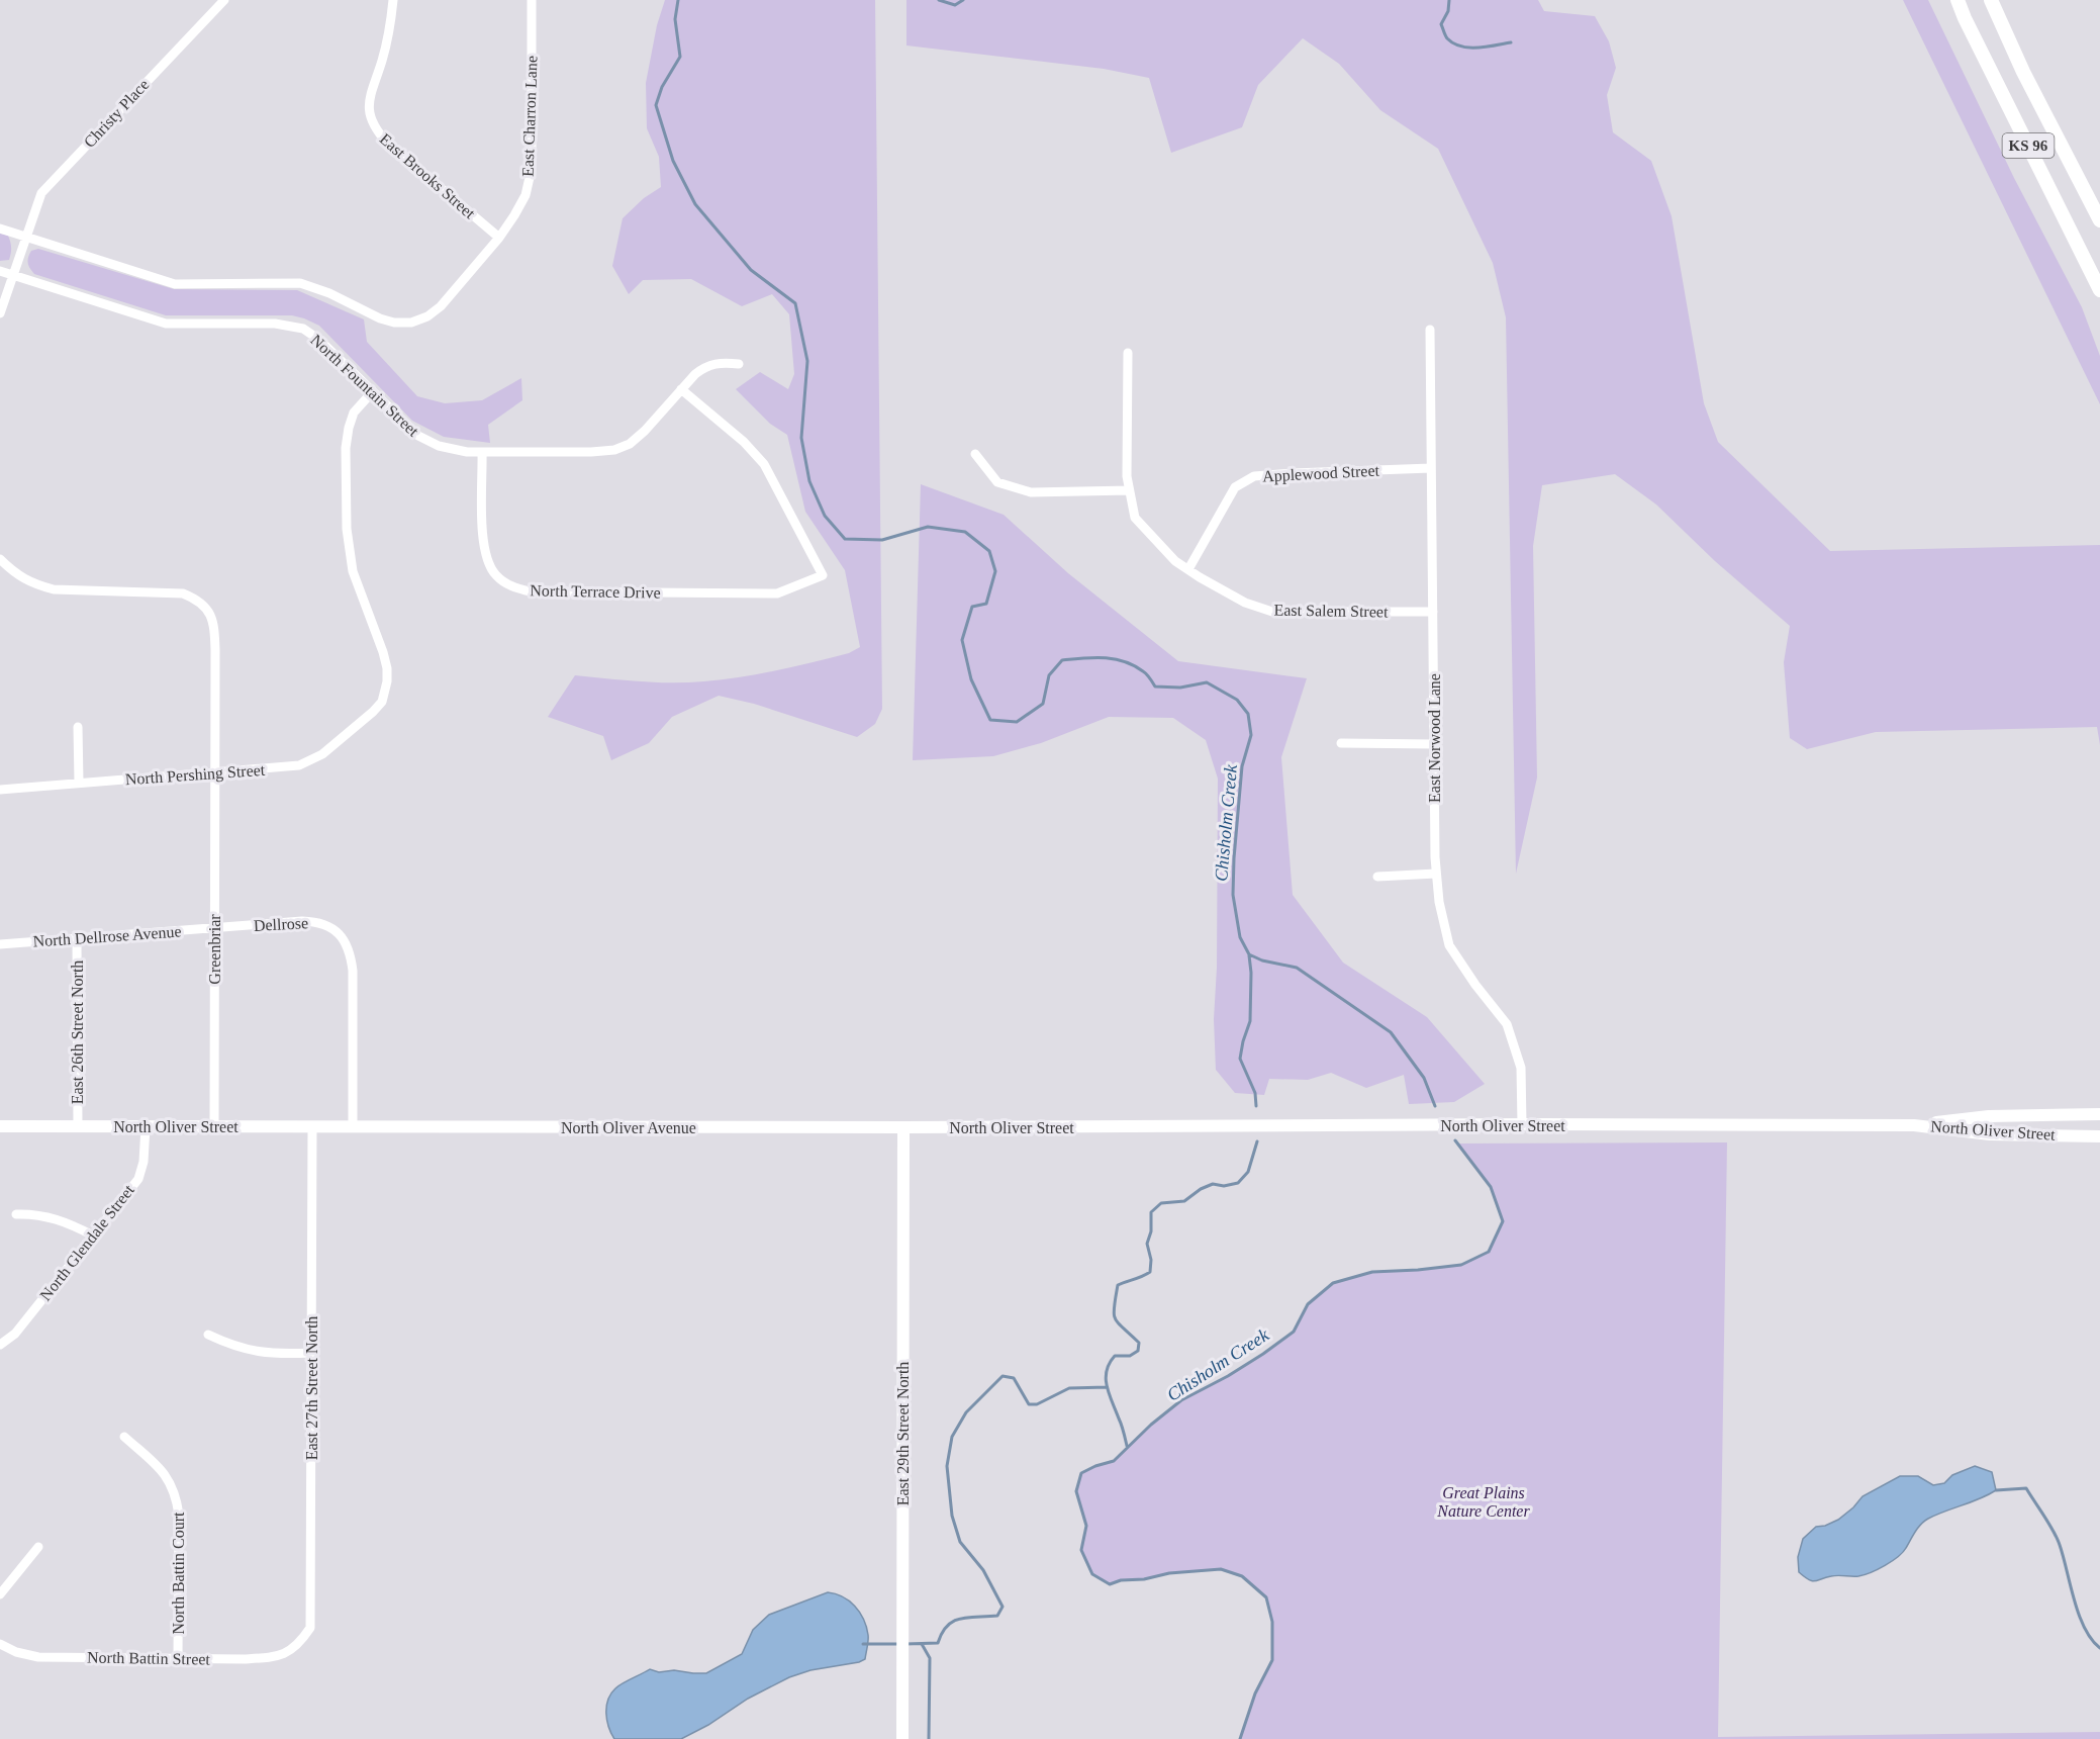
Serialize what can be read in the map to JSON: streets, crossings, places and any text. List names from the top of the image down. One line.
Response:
{"streets":{"highway":["KS 96"],"main road":["North Oliver Street","North Oliver Avenue","East 29th Street North"],"street":["Christy Place","East Charron Lane","East Brooks Street","North Fountain Street","Applewood Street","North Terrace Drive","East Salem Street","East Norwood Lane","North Pershing Street","Dellrose","North Dellrose Avenue","Greenbriar","East 26th Street North","North Glendale Street","East 27th Street North","North Battin Court","North Battin Street"]},"crossings":[["Christy Place","East Charron Lane"],["East Charron Lane","East Brooks Street"],["North Fountain Street","North Terrace Drive"],["North Fountain Street","North Pershing Street"],["Applewood Street","East Salem Street"],["Applewood Street","East Norwood Lane"],["East Salem Street","East Norwood Lane"],["East Norwood Lane","North Oliver Street"],["North Pershing Street","Greenbriar"],["Dellrose","North Dellrose Avenue"],["Dellrose","Greenbriar"],["Dellrose","North Oliver Street"],["Dellrose","North Oliver Avenue"],["North Dellrose Avenue","Greenbriar"],["North Dellrose Avenue","East 26th Street North"],["Greenbriar","North Oliver Street"],["East 26th Street North","North Oliver Street"],["North Oliver Street","North Oliver Avenue"],["North Oliver Street","North Glendale Street"],["North Oliver Street","East 27th Street North"],["North Oliver Street","East 29th Street North"],["North Oliver Avenue","East 29th Street North"],["East 27th Street North","North Battin Street"],["North Battin Court","North Battin Street"]],"water":["Chisholm Creek"],"parks":["Great Plains Nature Center"]}
